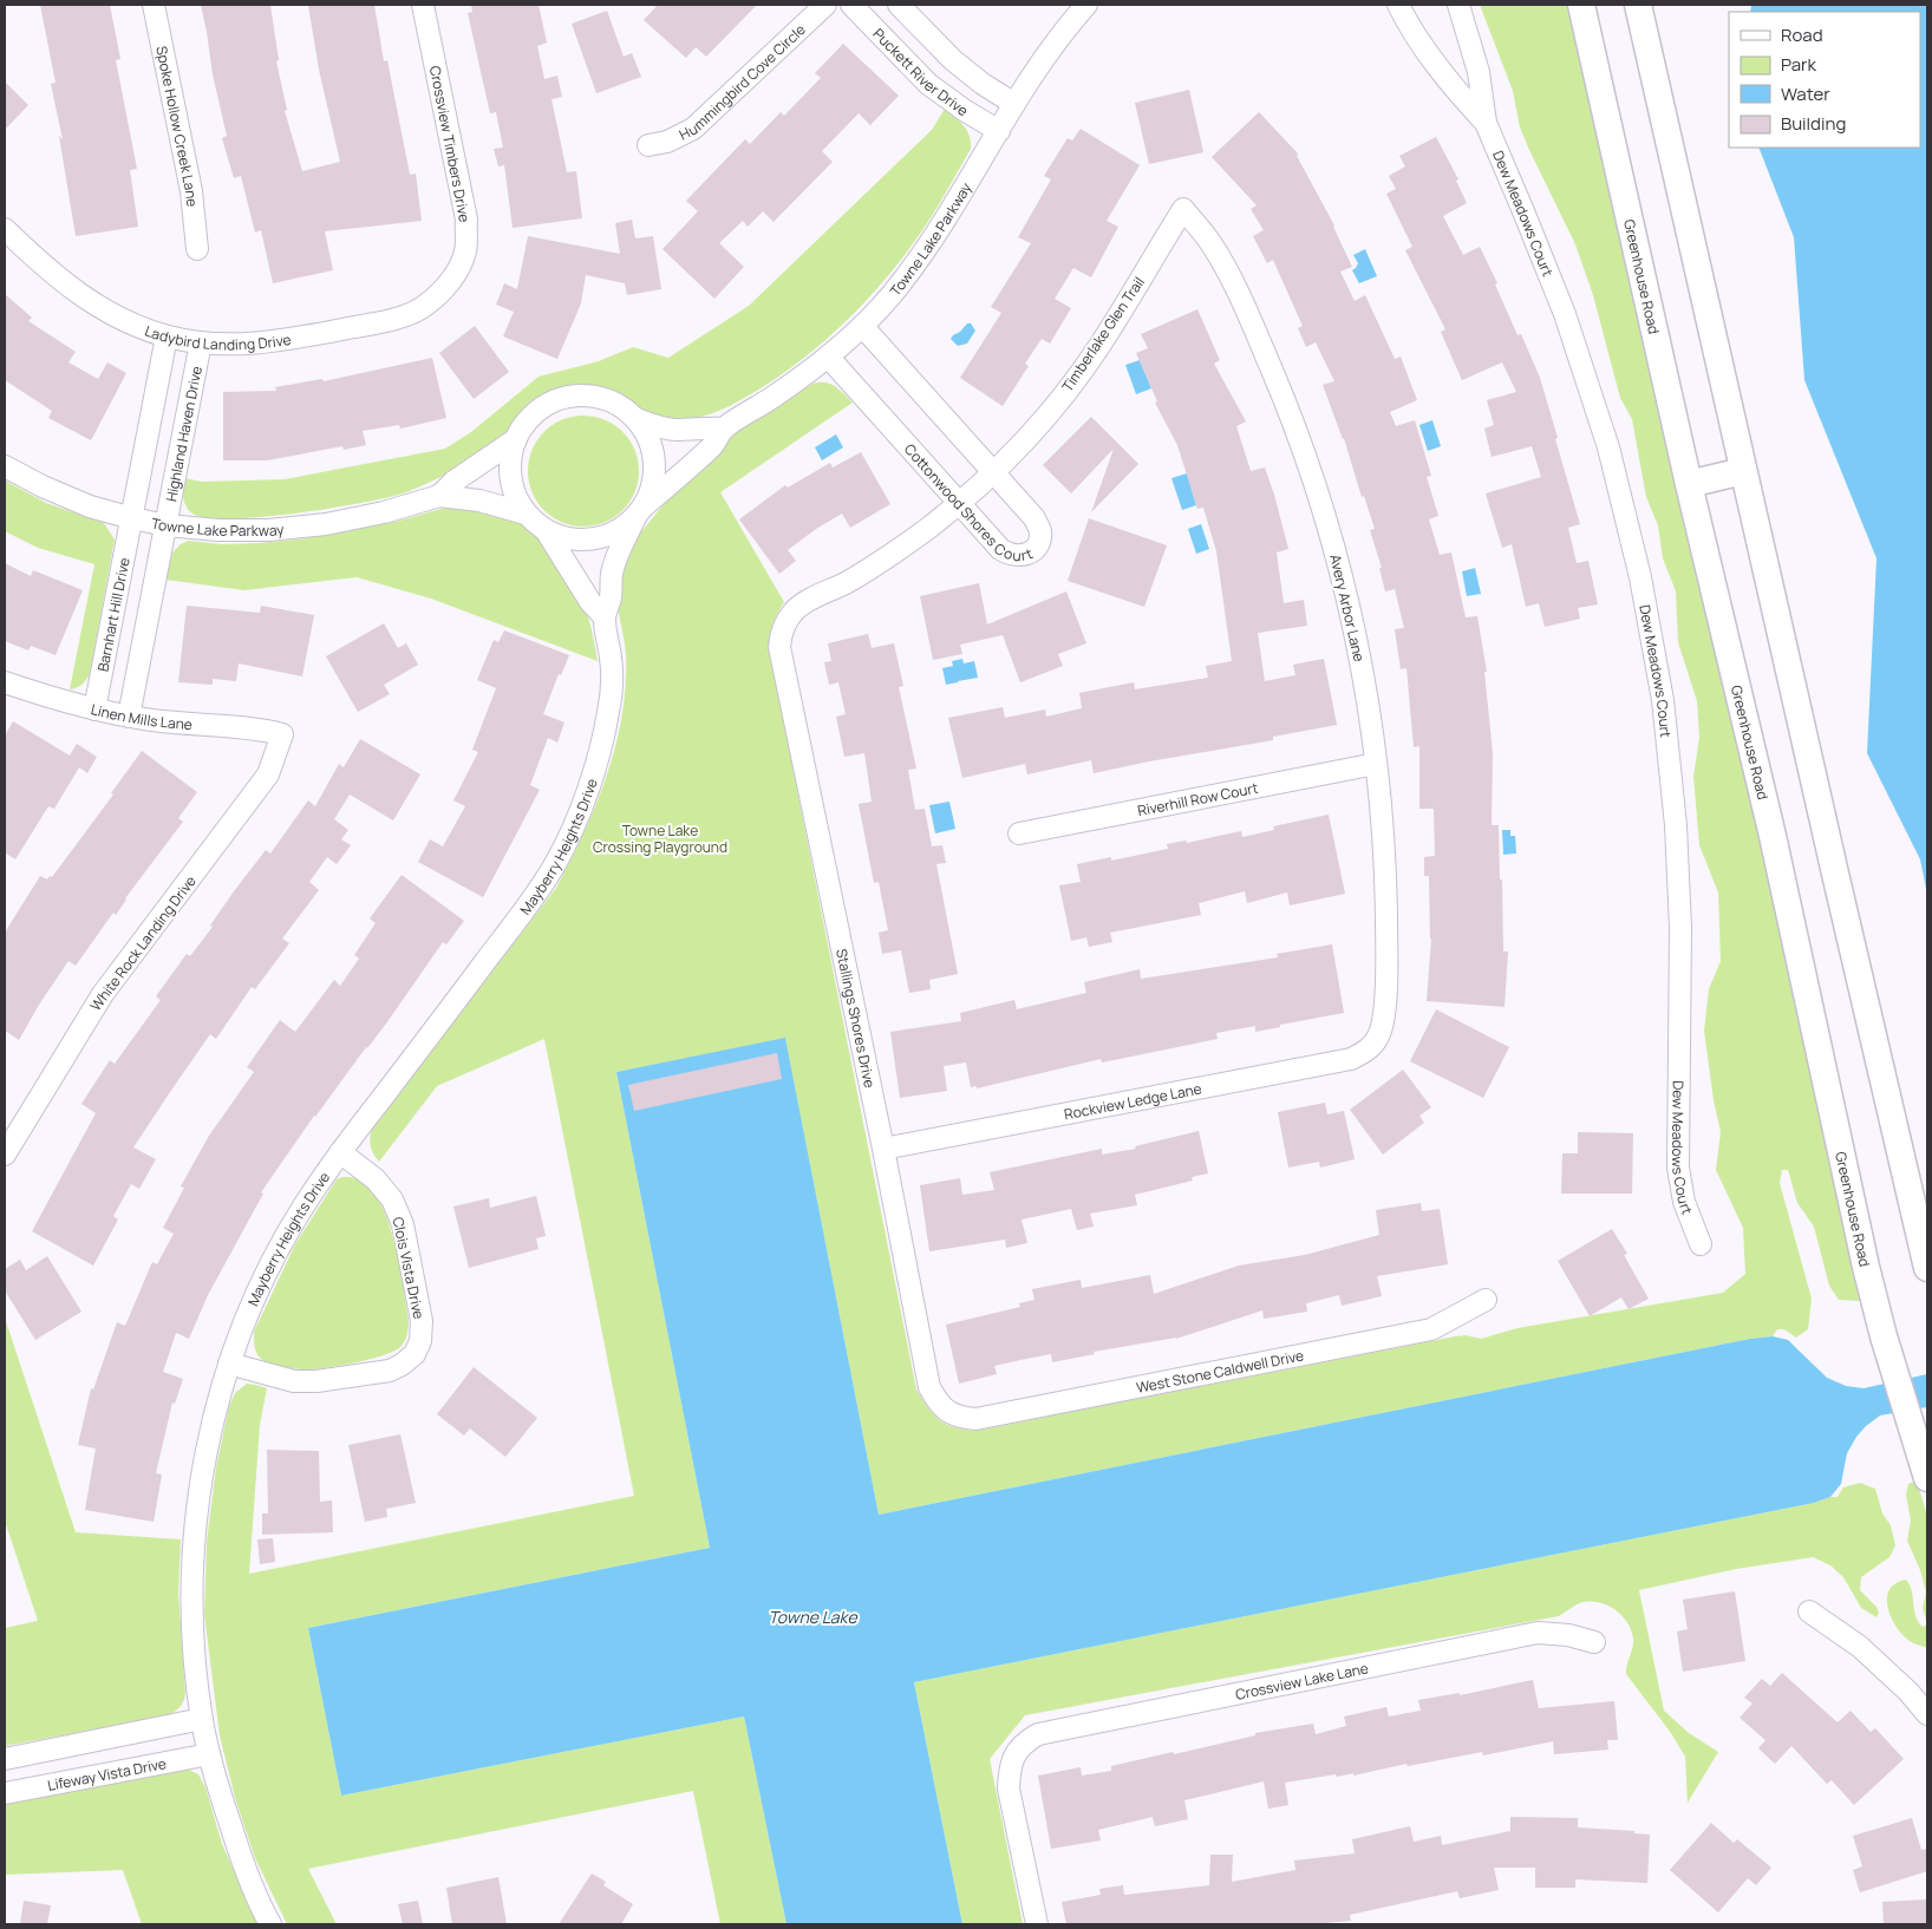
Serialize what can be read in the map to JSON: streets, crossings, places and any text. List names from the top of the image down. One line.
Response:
{"streets":{"main road":["Greenhouse Road"],"street":["Puckett River Drive","Hummingbird Cove Circle","Spoke Hollow Creek Lane","Crossview Timbers Drive","Dew Meadows Court","Towne Lake Parkway","Ladybird Landing Drive","Timberlake Glen Trail","Highland Haven Drive","Cottonwood Shores Court","Avery Arbor Lane","Barnhart Hill Drive","Linen Mills Lane","Riverhill Row Court","Mayberry Heights Drive","White Rock Landing Drive","Stallings Shores Drive","Rockview Ledge Lane","Clois Vista Drive","West Stone Caldwell Drive","Crossview Lake Lane","Lifeway Vista Drive"]},"crossings":[["Puckett River Drive","Towne Lake Parkway"],["Crossview Timbers Drive","Ladybird Landing Drive"],["Towne Lake Parkway","Highland Haven Drive"],["Towne Lake Parkway","Cottonwood Shores Court"],["Towne Lake Parkway","Barnhart Hill Drive"],["Towne Lake Parkway","Mayberry Heights Drive"],["Ladybird Landing Drive","Highland Haven Drive"],["Timberlake Glen Trail","Cottonwood Shores Court"],["Timberlake Glen Trail","Avery Arbor Lane"],["Timberlake Glen Trail","Stallings Shores Drive"],["Avery Arbor Lane","Riverhill Row Court"],["Avery Arbor Lane","Rockview Ledge Lane"],["Barnhart Hill Drive","Linen Mills Lane"],["Linen Mills Lane","White Rock Landing Drive"],["Mayberry Heights Drive","Clois Vista Drive"],["Mayberry Heights Drive","Lifeway Vista Drive"],["Stallings Shores Drive","Rockview Ledge Lane"],["Stallings Shores Drive","West Stone Caldwell Drive"]],"water":["Towne Lake"],"parks":["Towne Lake Crossing Playground"],"legend":["Road","Park","Water","Building"]}
